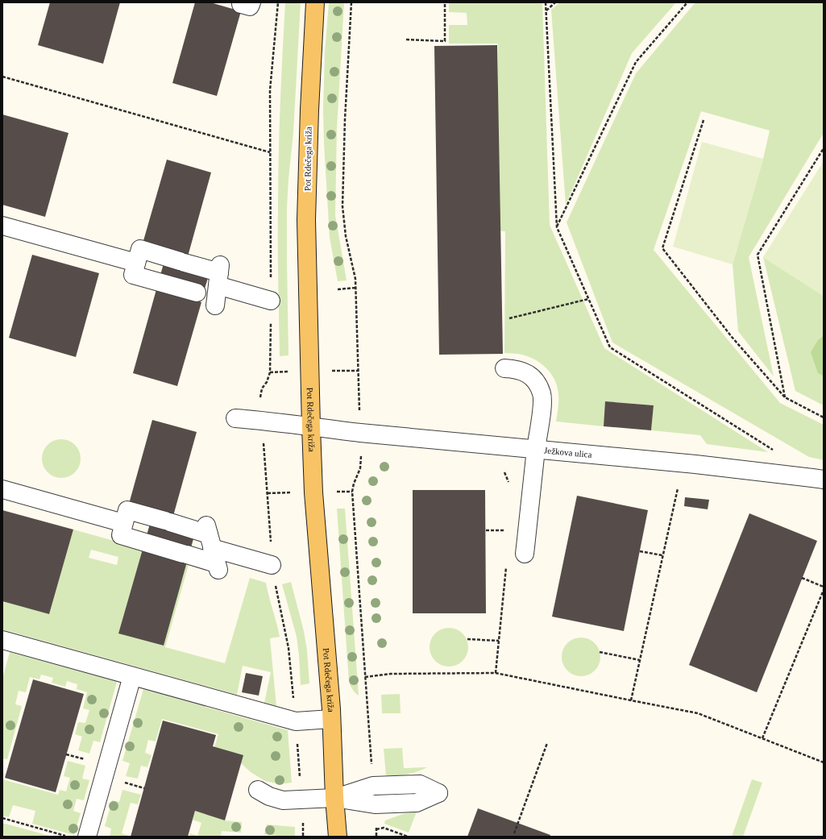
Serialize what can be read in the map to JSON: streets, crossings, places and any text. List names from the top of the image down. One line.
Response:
{"streets":{"main road":["Pot Rdečega križa"],"street":["Ježkova ulica"]},"crossings":[["Pot Rdečega križa","Ježkova ulica"]]}
